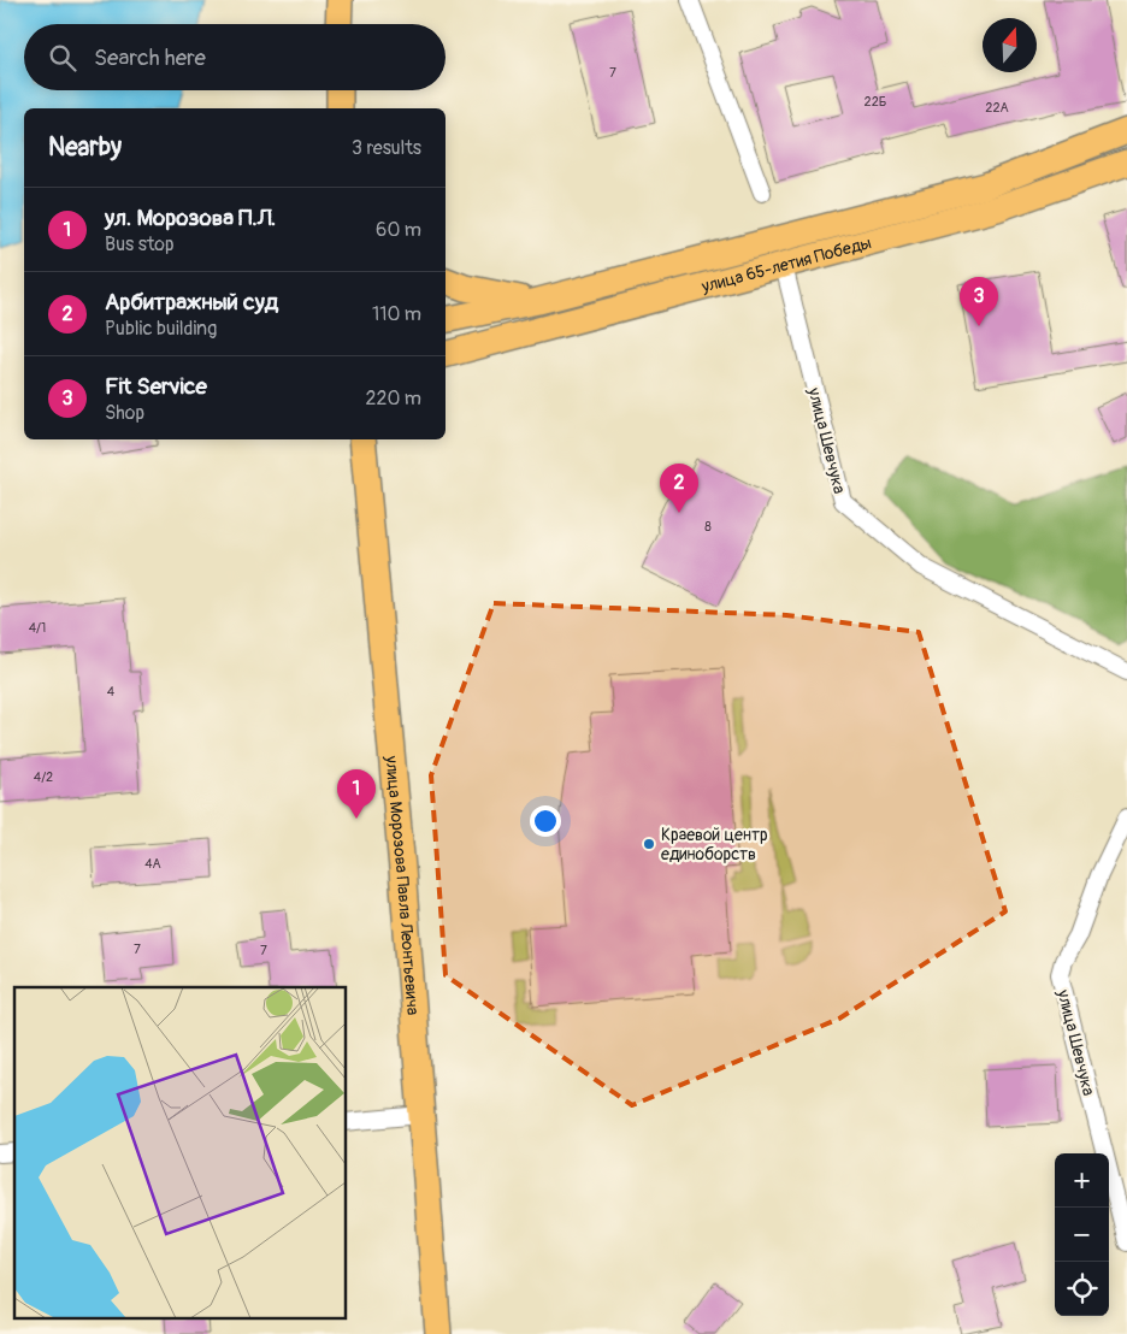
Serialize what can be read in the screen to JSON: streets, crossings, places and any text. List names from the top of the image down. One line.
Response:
{"streets":{"main road":["улица 65-летия Победы","улица Морозова Павла Леонтьевича"],"street":["улица Шевчука"]},"crossings":[["улица 65-летия Победы","улица Шевчука"]],"places":["Краевой центр единоборств"],"house_numbers":["7","22Б","22А","8","4/1","4","4/2","4А","7","7"],"north":"top","page":{"search":"Search here","heading":["Nearby","3 results"],"list":[{"mark":"1","name":"ул. Морозова П.Л.","note":"Bus stop","value":"60 m"},{"mark":"2","name":"Арбитражный суд","note":"Public building","value":"110 m"},{"mark":"3","name":"Fit Service","note":"Shop","value":"220 m"}],"pins":["3","2","1"],"map_buttons":["+","−"]}}
